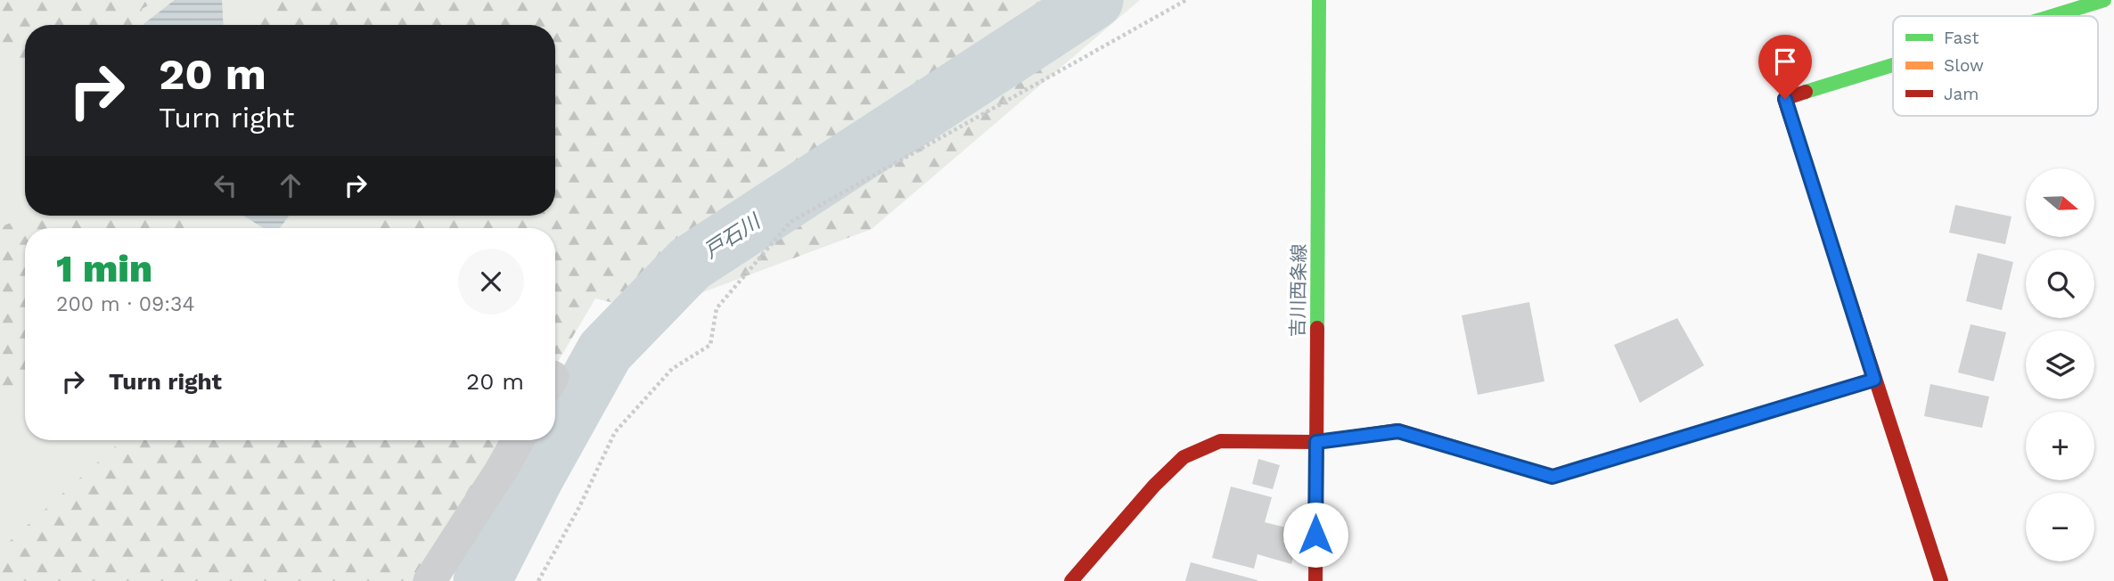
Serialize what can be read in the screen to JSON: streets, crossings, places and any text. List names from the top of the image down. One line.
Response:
{"streets":{"street":["吉川西条線"]},"water":["戸石川"],"legend":["Fast","Slow","Jam"],"north":"right","page":{"turn":["20 m","Turn right"],"map_buttons":["+","−"],"heading":["1 min","200 m · 09:34"],"list":[{"name":"Turn right","value":"20 m"}]}}
